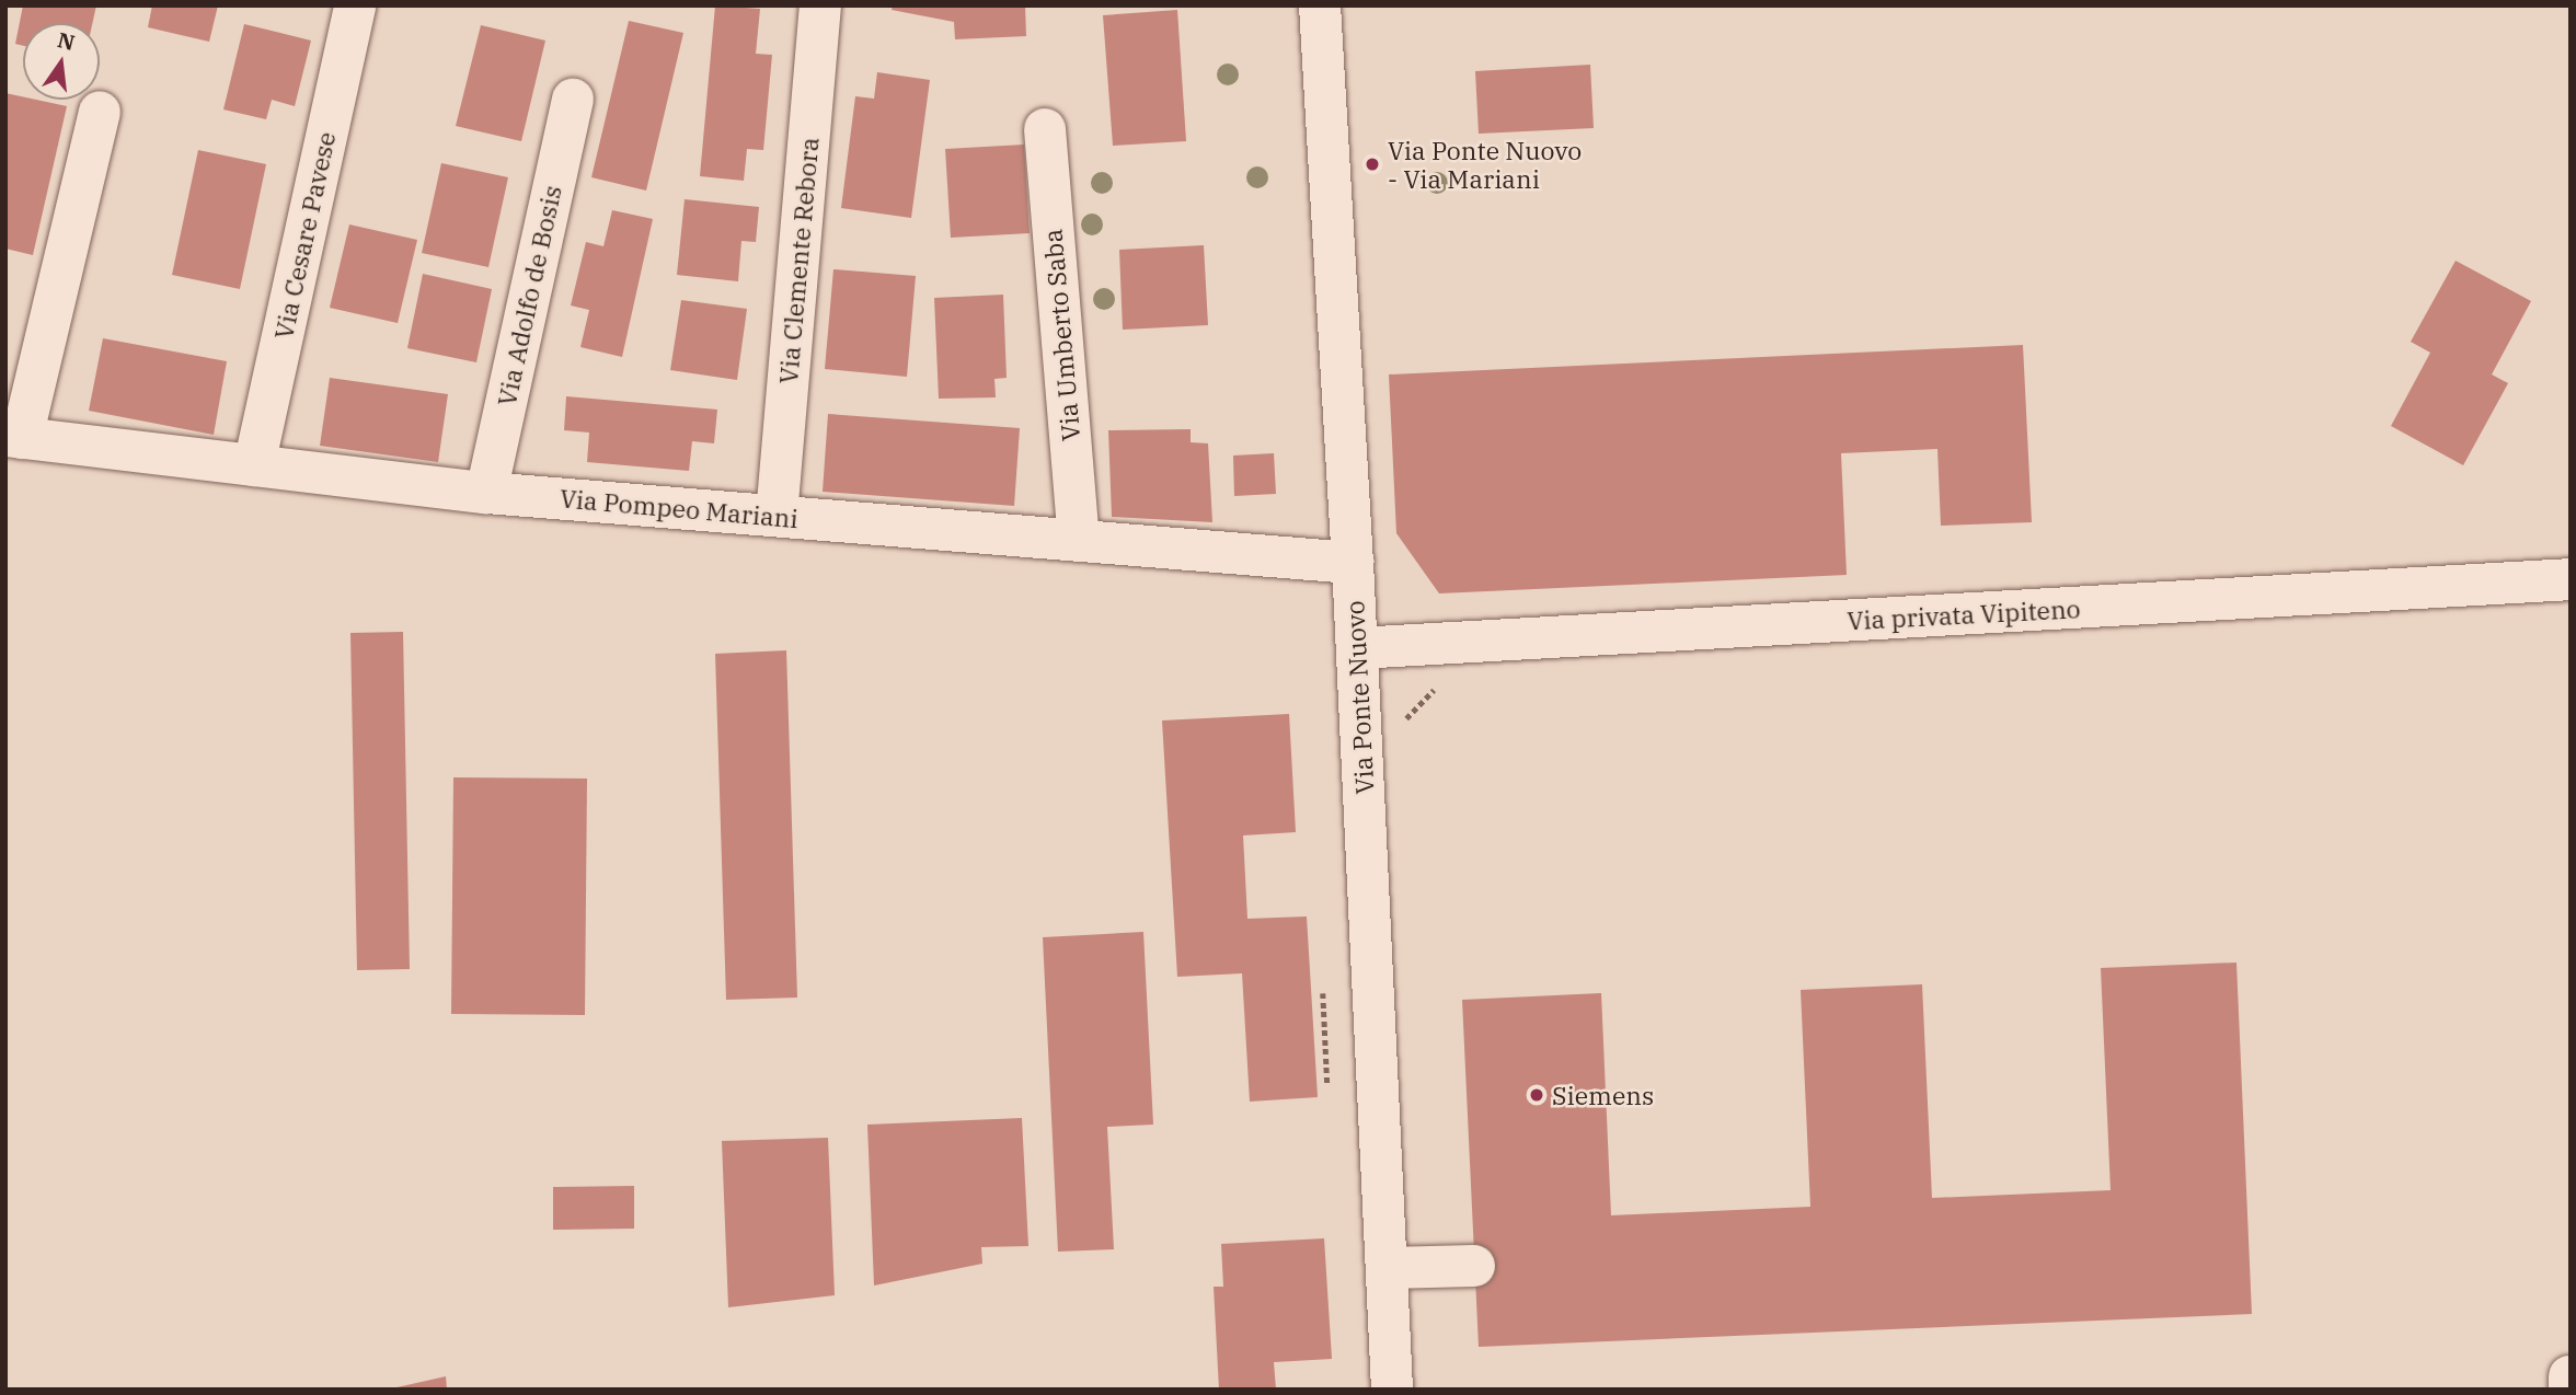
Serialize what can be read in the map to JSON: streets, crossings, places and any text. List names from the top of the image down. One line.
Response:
{"streets":{"street":["Via Cesare Pavese","Via Clemente Rebora","Via Adolfo de Bosis","Via Umberto Saba","Via Pompeo Mariani","Via privata Vipiteno","Via Ponte Nuovo"]},"crossings":[["Via Cesare Pavese","Via Pompeo Mariani"],["Via Clemente Rebora","Via Pompeo Mariani"],["Via Adolfo de Bosis","Via Pompeo Mariani"],["Via Umberto Saba","Via Pompeo Mariani"],["Via Pompeo Mariani","Via Ponte Nuovo"],["Via privata Vipiteno","Via Ponte Nuovo"]],"places":["Via Ponte Nuovo - Via Mariani","Siemens"],"north":"top"}
